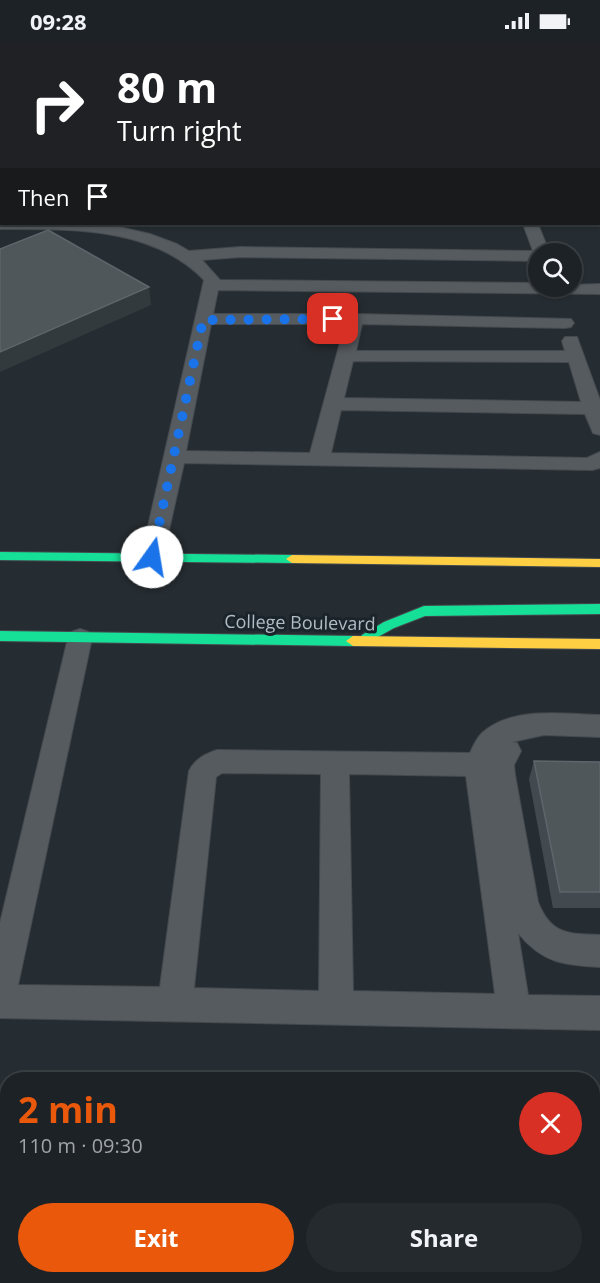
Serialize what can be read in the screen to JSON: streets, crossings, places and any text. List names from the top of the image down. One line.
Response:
{"streets":{"main road":["College Boulevard"]},"page":{"status":"09:28","turn":["80 m","Turn right"],"then":"Then","heading":["2 min","110 m · 09:30"],"buttons":["Exit","Share"]}}
